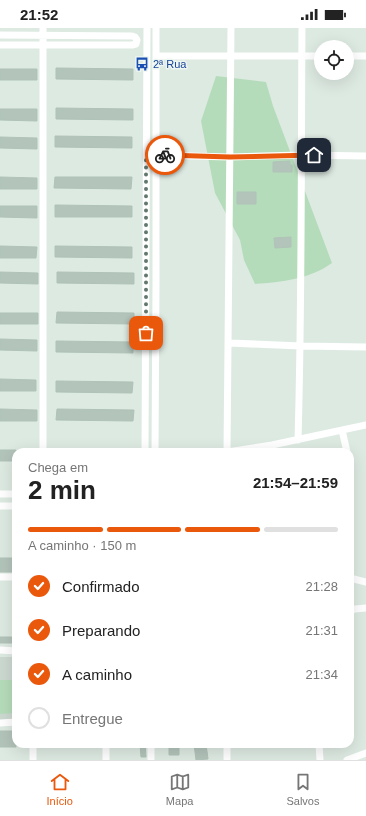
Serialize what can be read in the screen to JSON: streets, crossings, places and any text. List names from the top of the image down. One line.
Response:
{"places":{"bus stop":["2ª Rua"]},"page":{"status":"21:52","heading":["2 min","Chega em","21:54–21:59"],"bar":"A caminho · 150 m","list":[["Confirmado","21:28"],["Preparando","21:31"],["A caminho","21:34"],"Entregue"],"tabs":["Início","Mapa","Salvos"]}}
